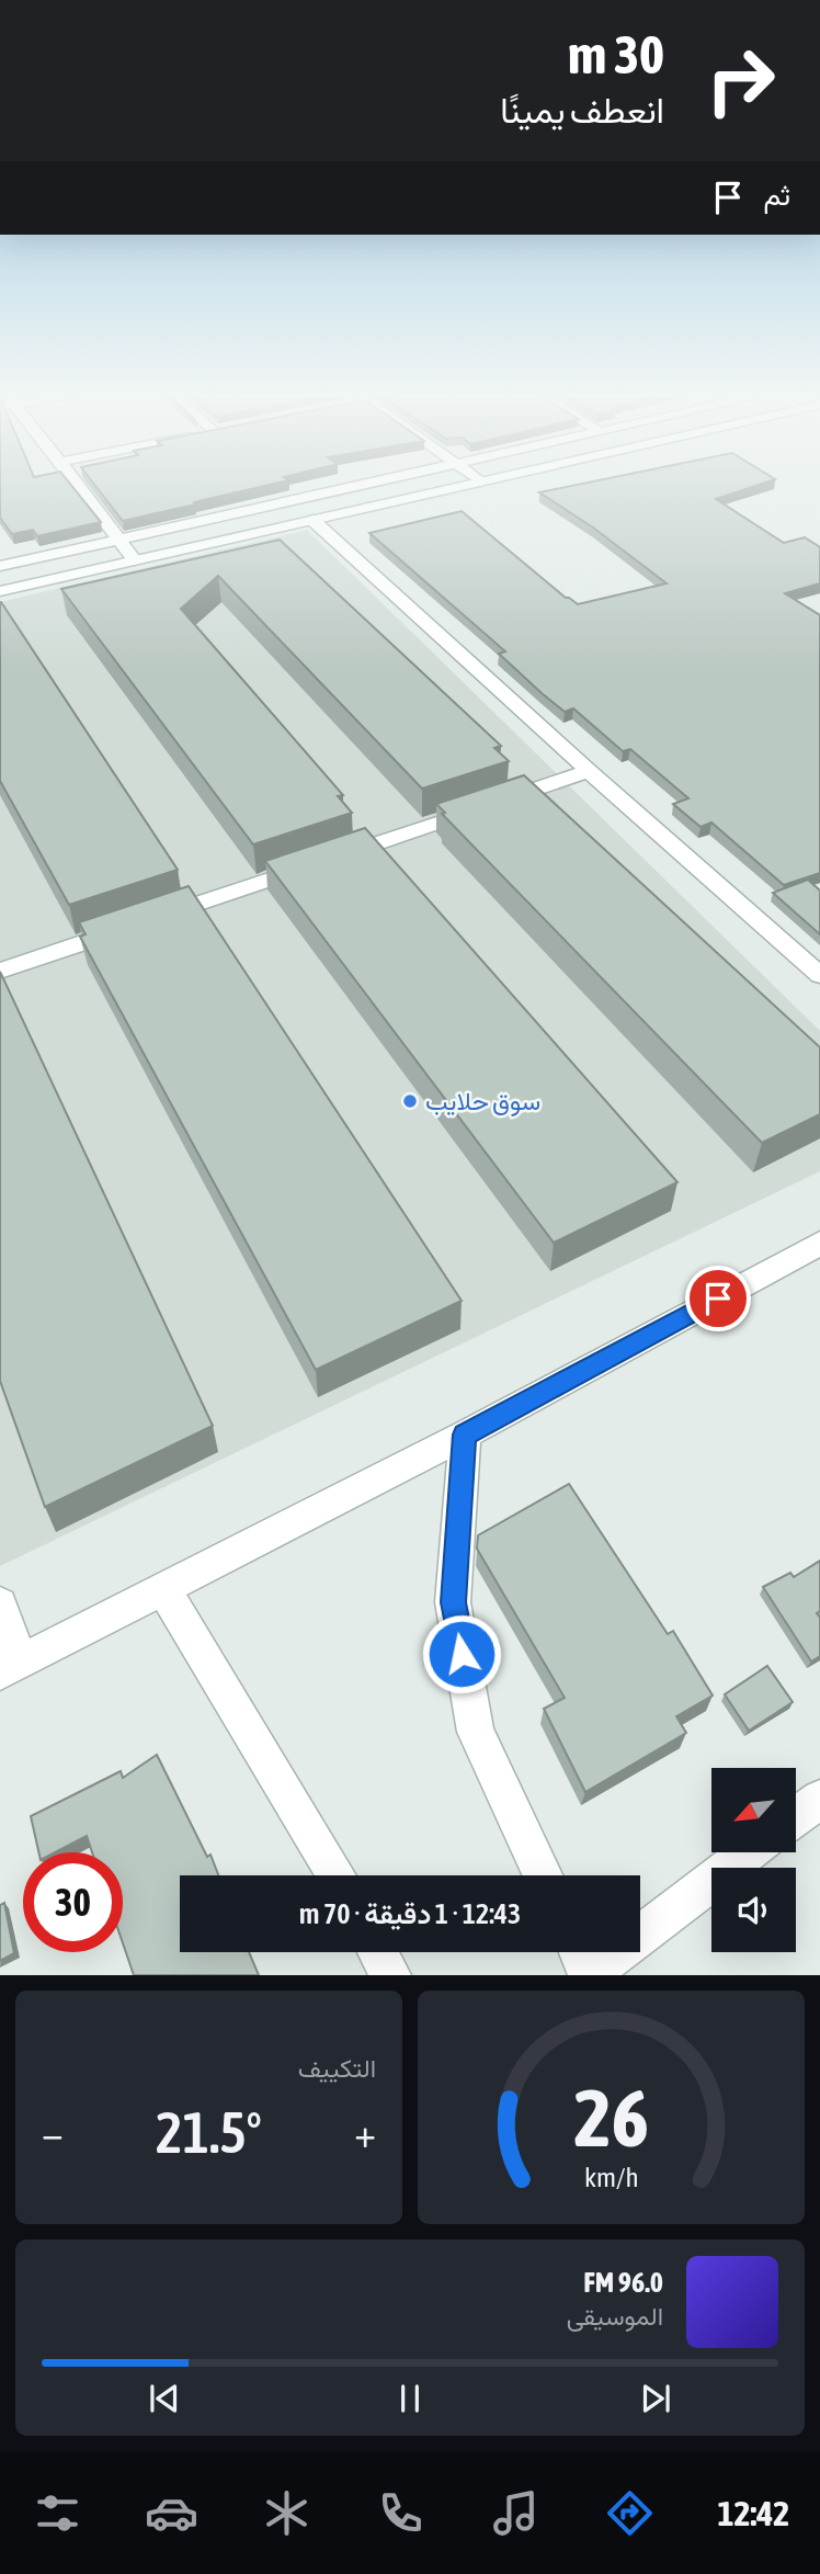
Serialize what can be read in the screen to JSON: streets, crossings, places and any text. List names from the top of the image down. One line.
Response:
{"places":["سوق حلايب"],"north":"bottom left","page":{"turn":["30 m","انعطف يمينًا"],"then":"ثم","limit":"30","trip":"12:43 · 1 دقيقة · 70 m","tile":"التكييف","heat":["−","21.5°","+"],"song":["96.0 FM","الموسيقى"],"tabs":"12:42","gauge":["26","km/h"]}}
